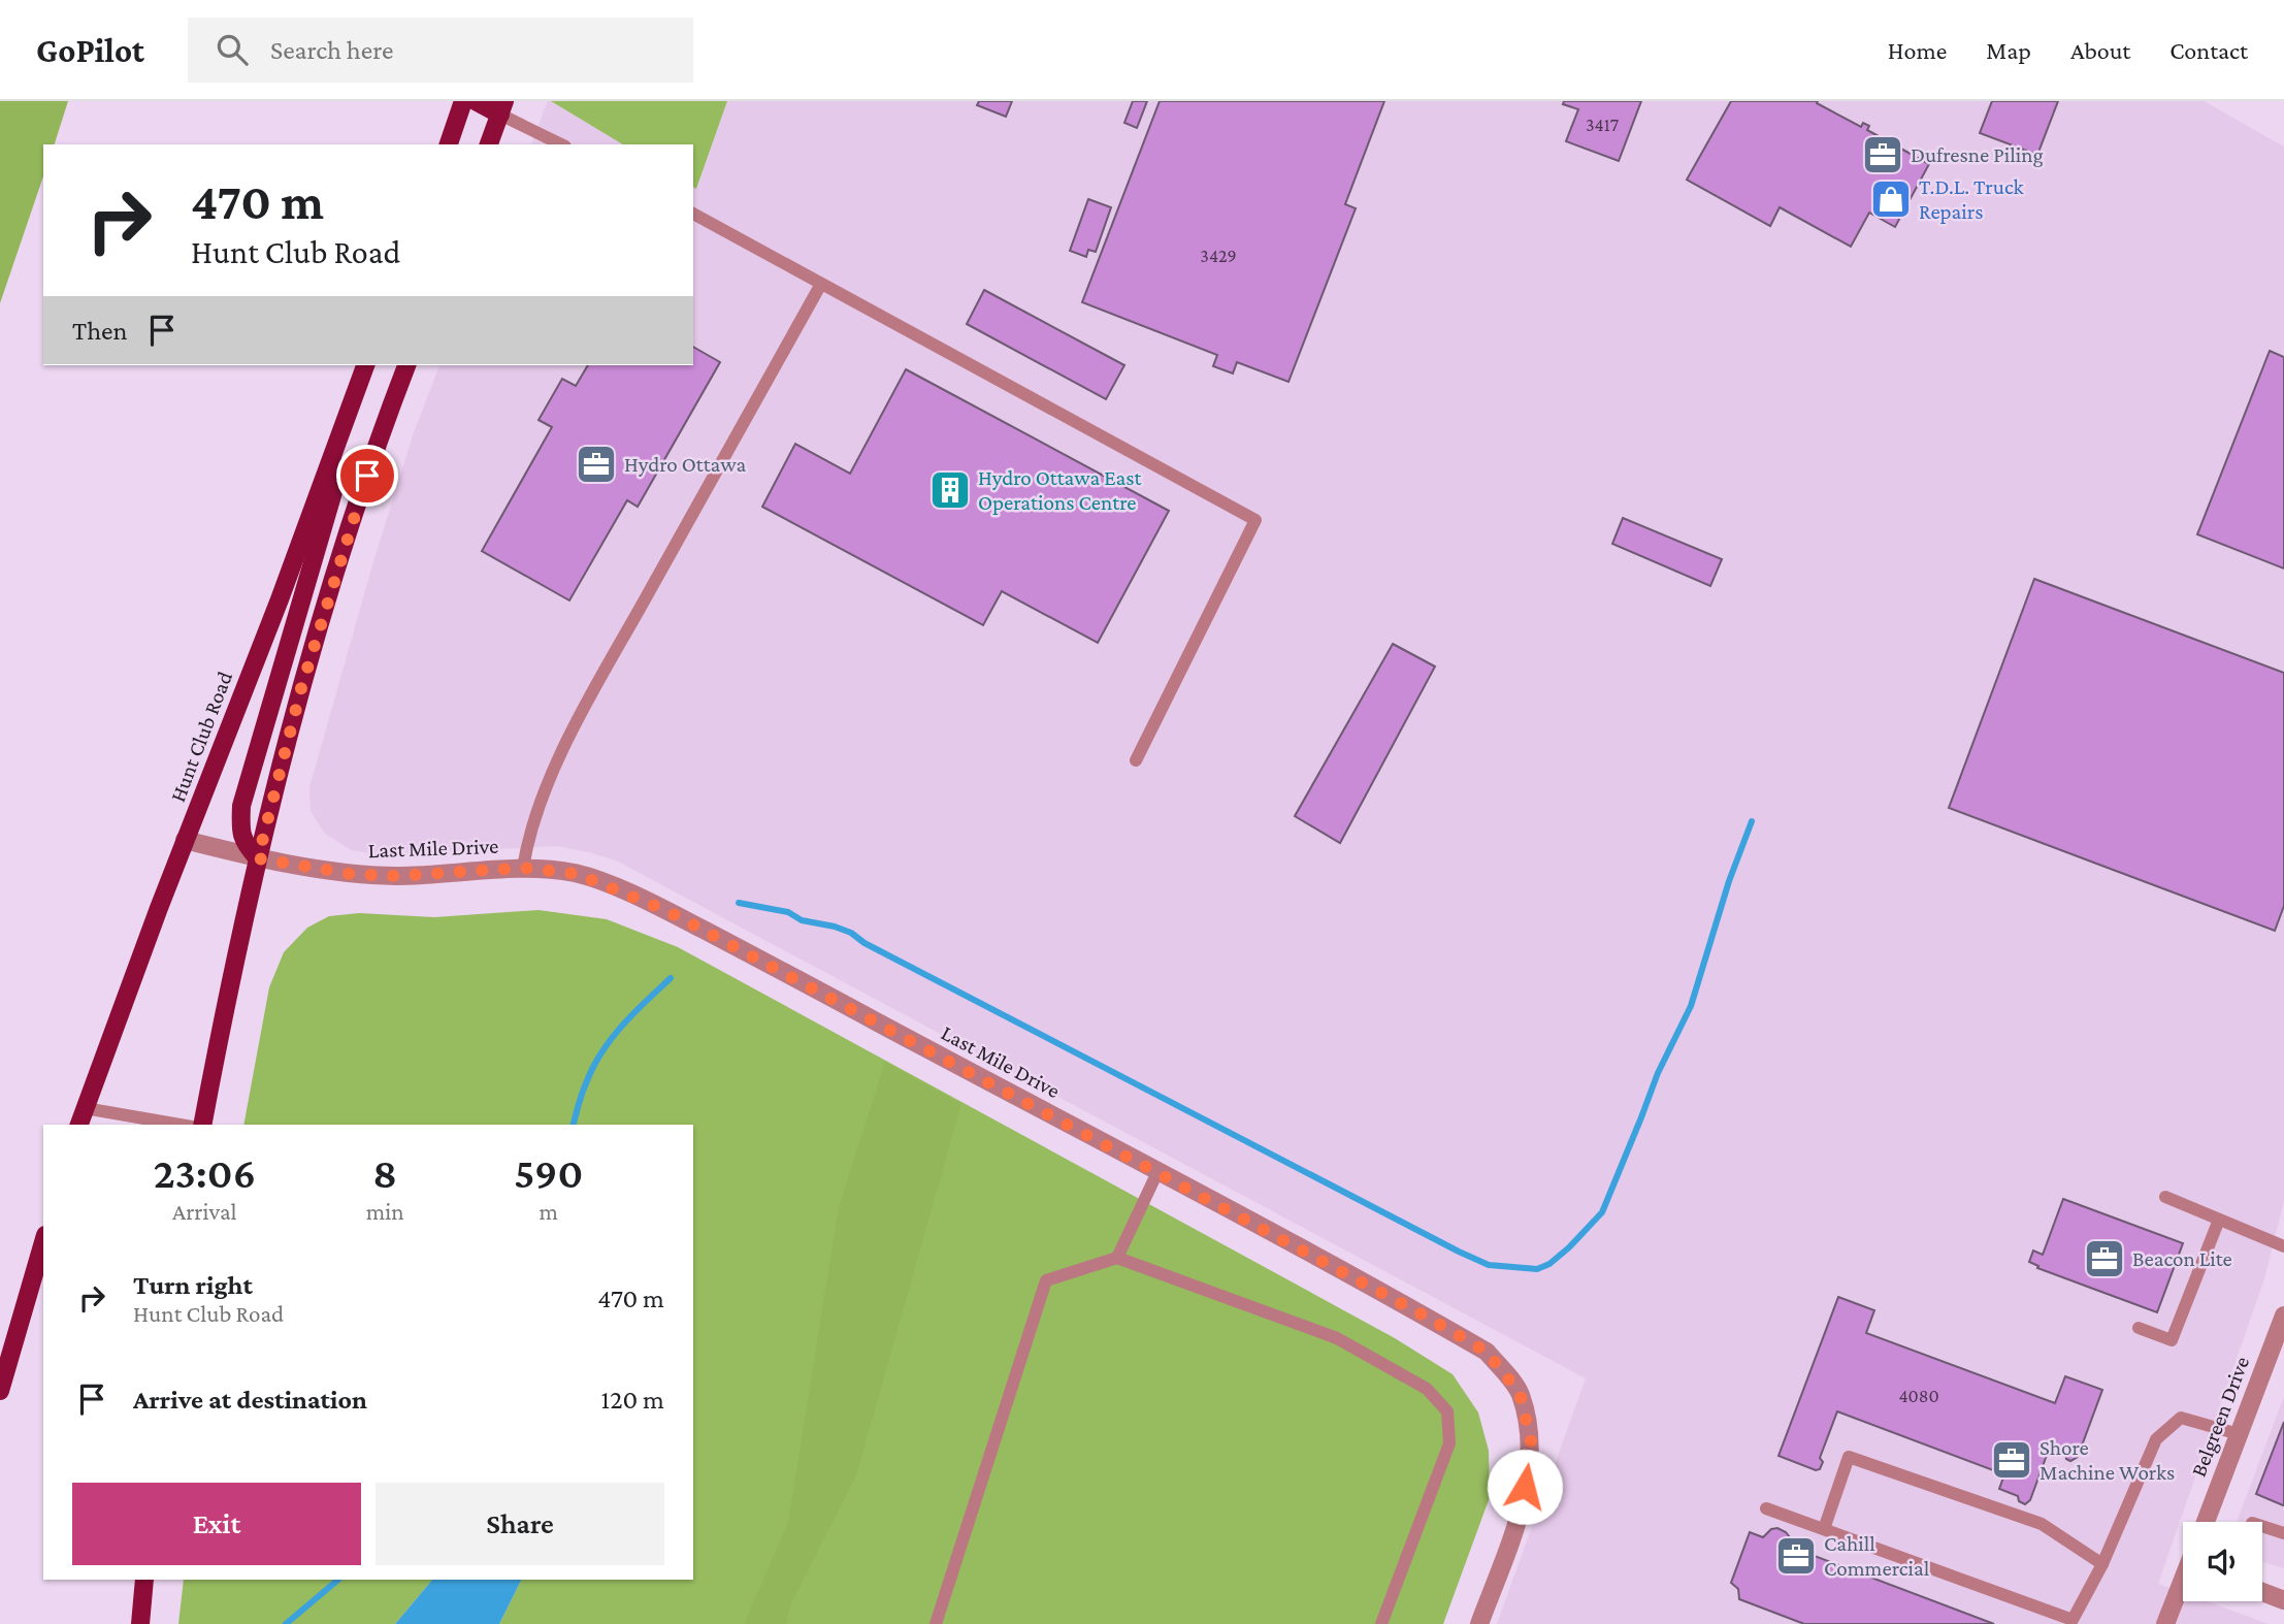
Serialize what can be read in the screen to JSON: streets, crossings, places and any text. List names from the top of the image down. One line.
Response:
{"streets":{"main road":["Hunt Club Road"],"street":["Last Mile Drive","Belgreen Drive"]},"crossings":[["Hunt Club Road","Last Mile Drive"]],"places":{"office":["Dufresne Piling","Hydro Ottawa","Beacon Lite","Shore Machine Works","Cahill Commercial"],"shop":["T.D.L. Truck Repairs"],"building":["Hydro Ottawa East Operations Centre"]},"house_numbers":["3417","3429","4080"],"page":{"header":"GoPilot","search":"Search here","nav":["Home","Map","About","Contact"],"turn":["470 m","Hunt Club Road"],"then":"Then","eta":["23:06","Arrival","8","min","590","m"],"list":[{"name":"Turn right","note":"Hunt Club Road","value":"470 m"},{"name":"Arrive at destination","value":"120 m"}],"buttons":["Exit","Share"]}}
